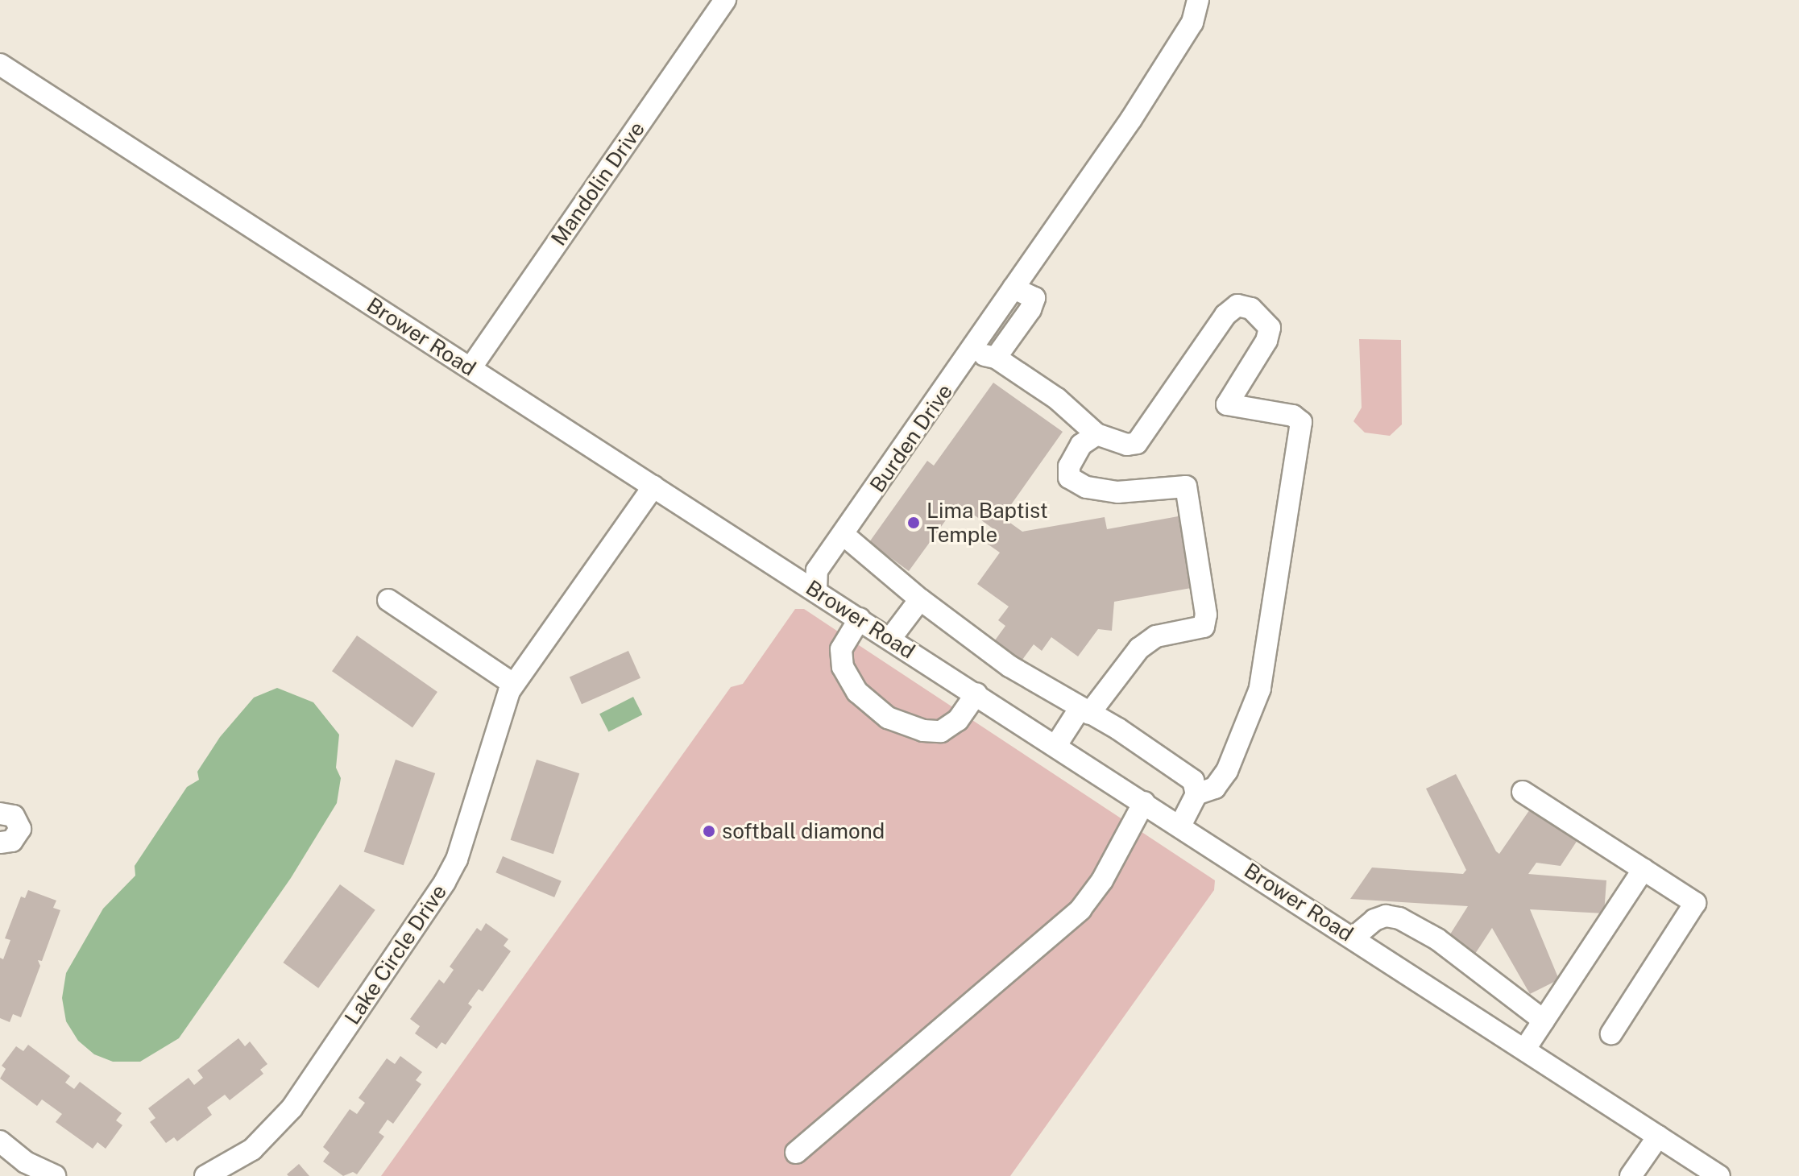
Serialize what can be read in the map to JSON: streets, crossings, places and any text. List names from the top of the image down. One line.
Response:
{"streets":{"street":["Mandolin Drive","Brower Road","Burden Drive","Lake Circle Drive"]},"crossings":[["Mandolin Drive","Brower Road"],["Brower Road","Burden Drive"],["Brower Road","Lake Circle Drive"]],"places":["Lima Baptist Temple","softball diamond"]}
